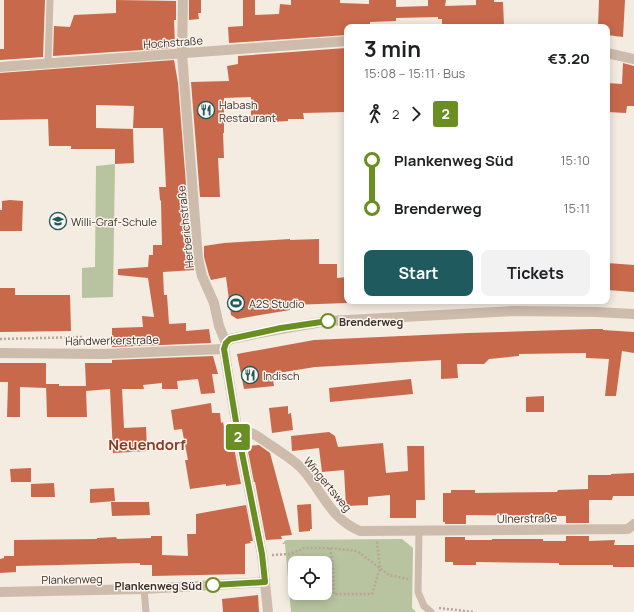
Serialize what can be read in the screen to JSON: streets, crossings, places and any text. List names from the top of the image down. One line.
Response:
{"streets":{"street":["Hochstraße","Herberichstraße","Handwerkerstraße","Wingertsweg","Ulnerstraße","Plankenweg"]},"crossings":[["Hochstraße","Herberichstraße"],["Herberichstraße","Handwerkerstraße"],["Herberichstraße","Wingertsweg"],["Herberichstraße","Plankenweg"],["Wingertsweg","Ulnerstraße"]],"districts":["Neuendorf"],"places":{"restaurant":["Habash Restaurant","Indisch"],"school or university":["Willi-Graf-Schule"],"sports":["A2S Studio"],"other":["Brenderweg","Plankenweg Süd"]},"lines":["bus line 2"],"page":{"on_map":"2","heading":["3 min","15:08 – 15:11 · Bus","€3.20"],"legs":["2","2"],"list":[{"name":"Plankenweg Süd","value":"15:10"},{"name":"Brenderweg","value":"15:11"}],"buttons":["Start","Tickets"]}}
